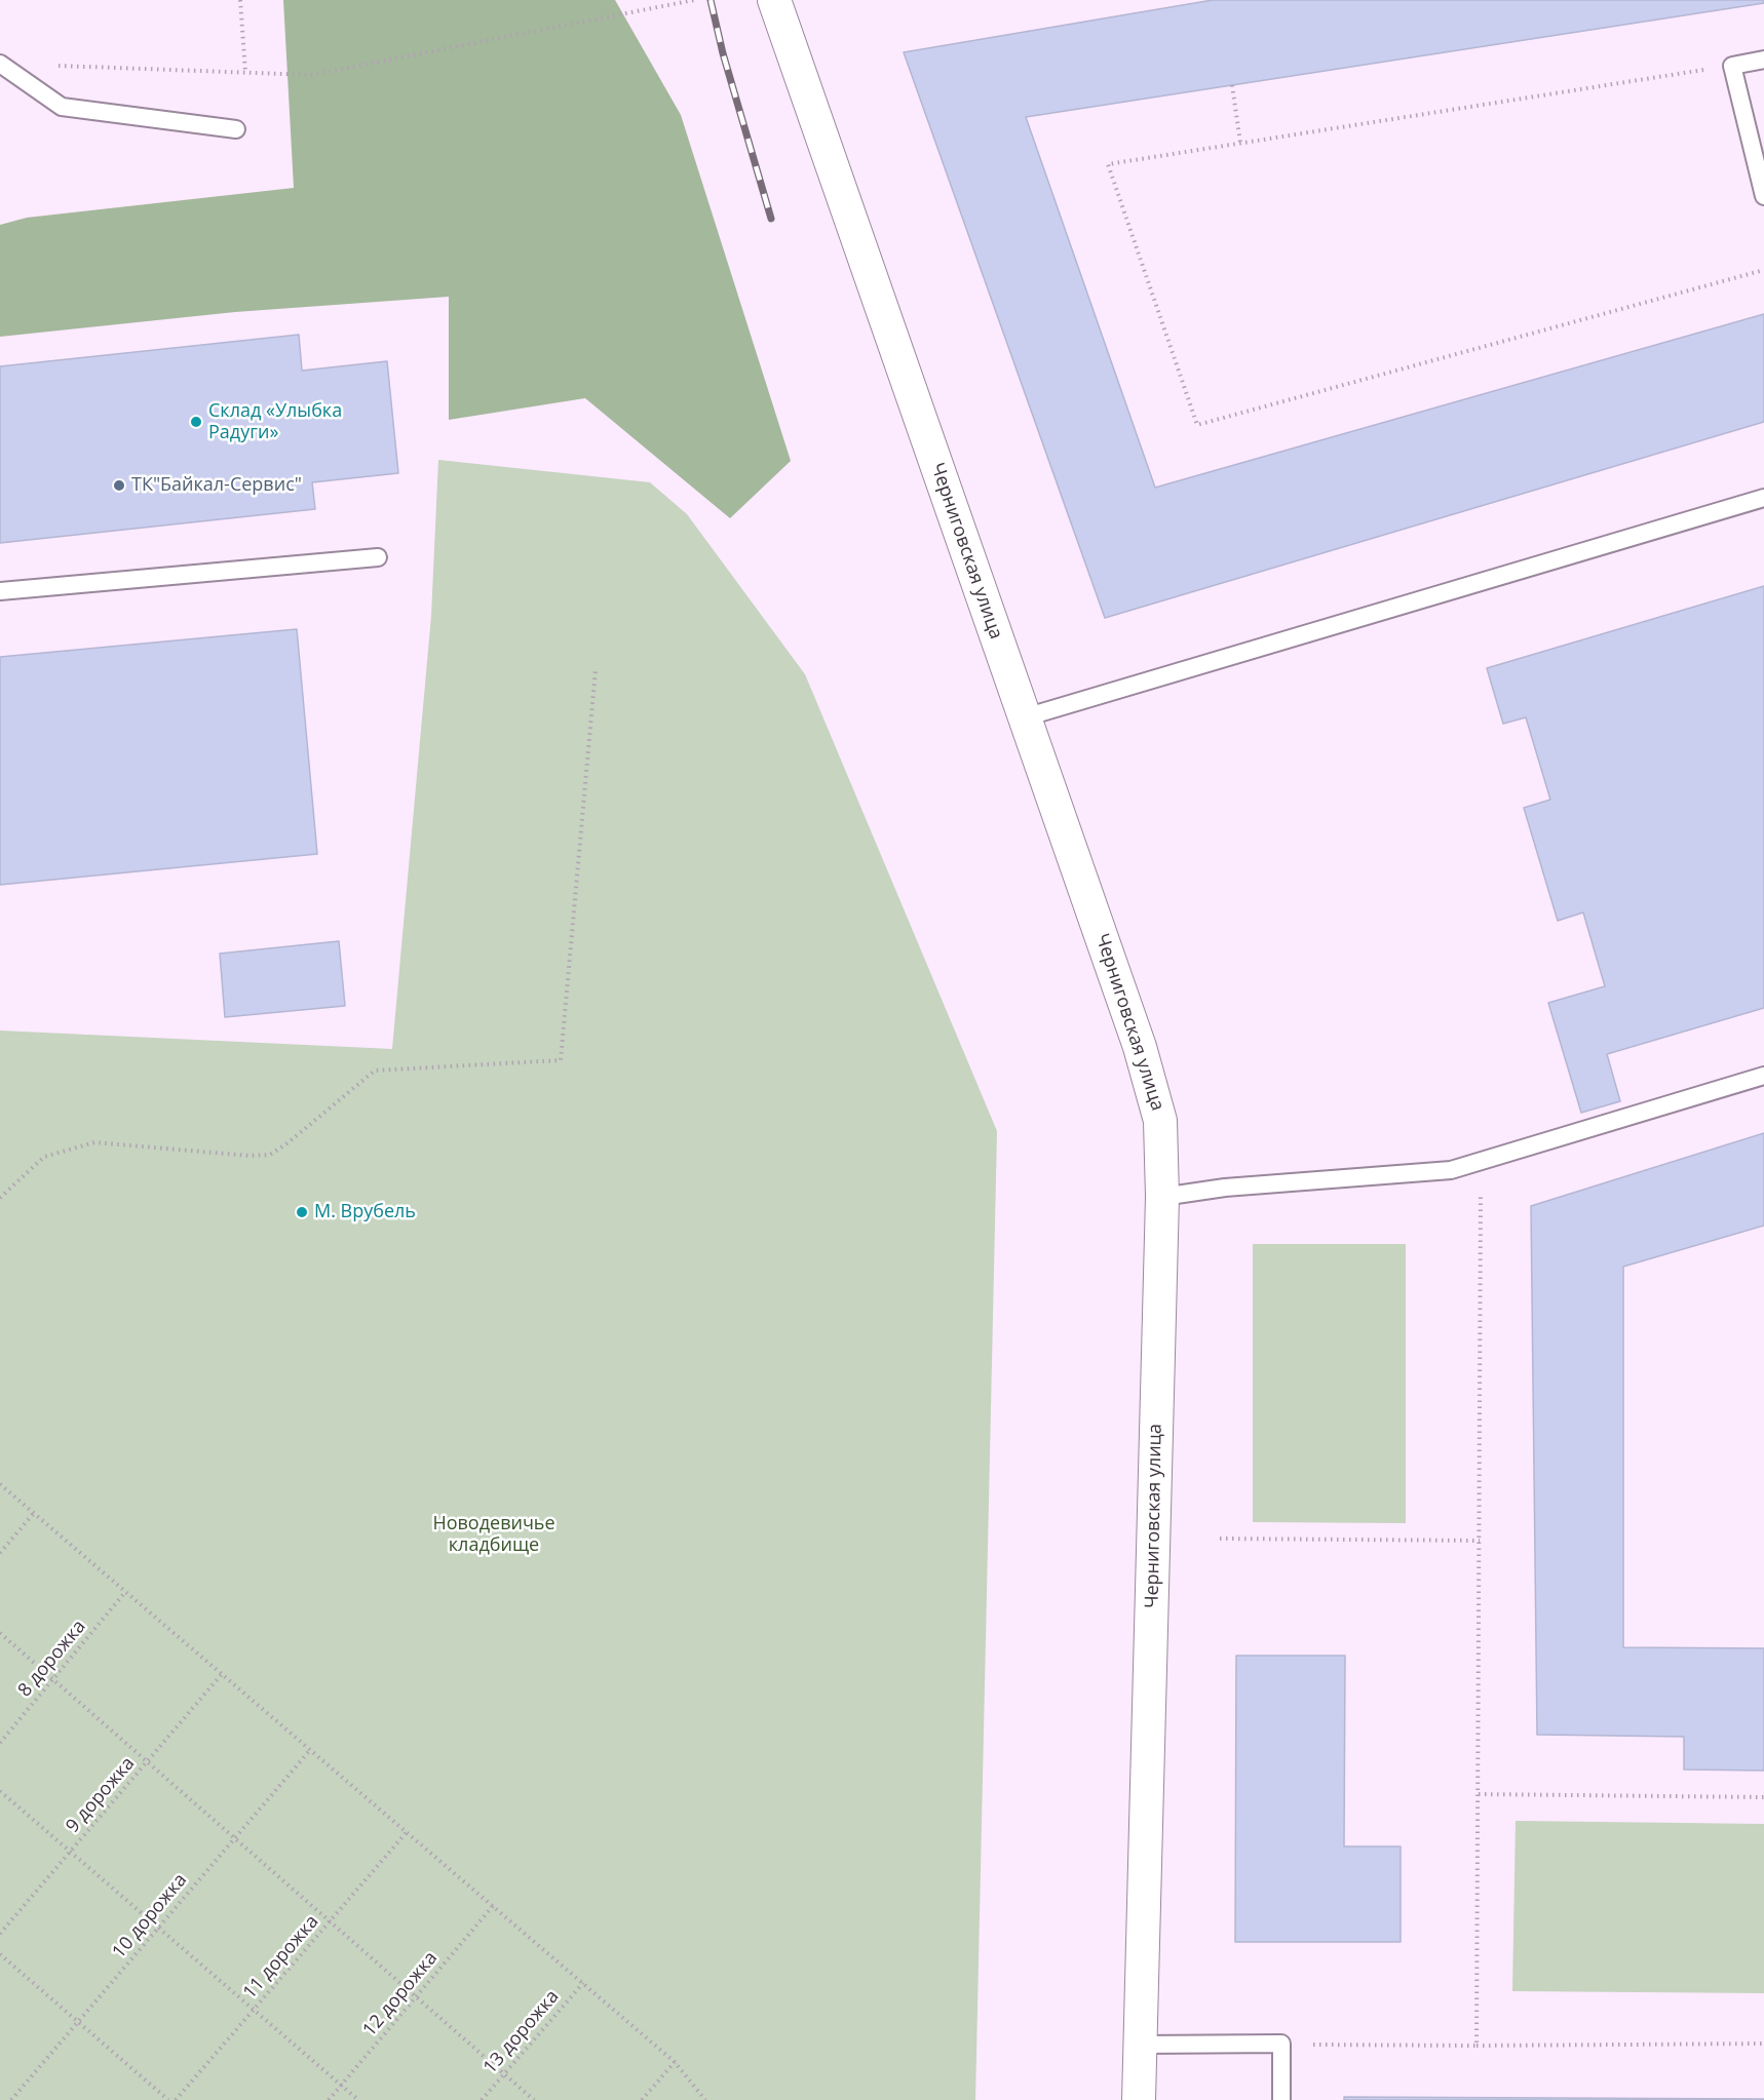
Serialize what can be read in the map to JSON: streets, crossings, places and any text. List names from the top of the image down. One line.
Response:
{"streets":{"street":["Черниговская улица"],"path":["8 дорожка","9 дорожка","10 дорожка","11 дорожка","12 дорожка","13 дорожка"]},"parks":["Новодевичье кладбище"],"places":["Склад «Улыбка Радуги»","ТК\"Байкал-Сервис\"","М. Врубель"]}
